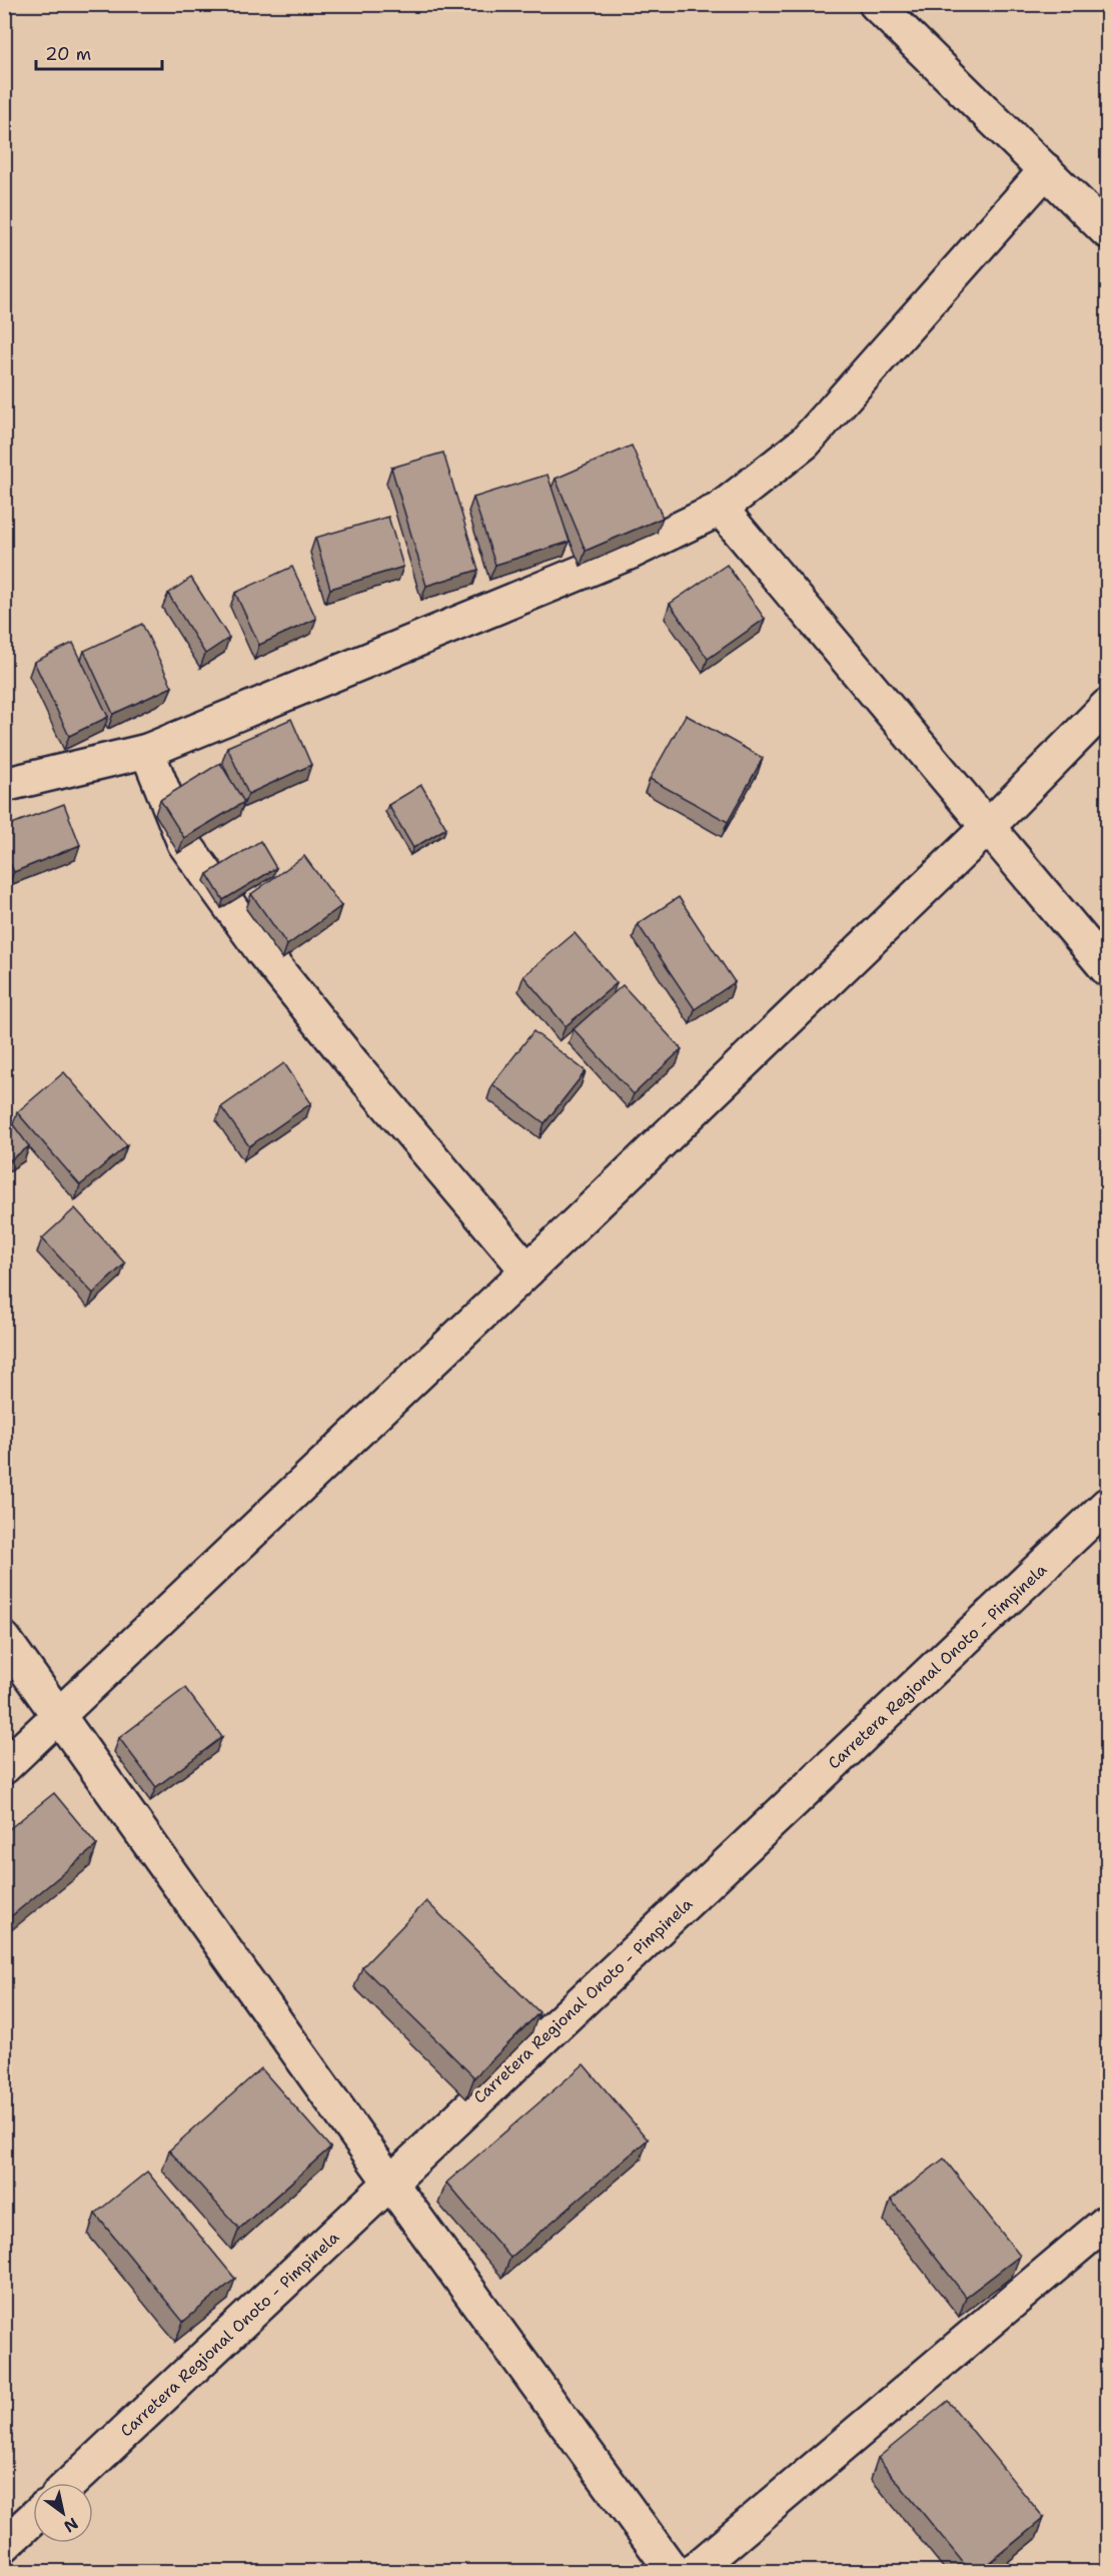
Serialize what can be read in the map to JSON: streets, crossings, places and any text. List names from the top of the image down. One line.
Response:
{"streets":{"street":["Carretera Regional Onoto - Pimpinela"]},"scale_bar":"20 m","north":"bottom right"}
